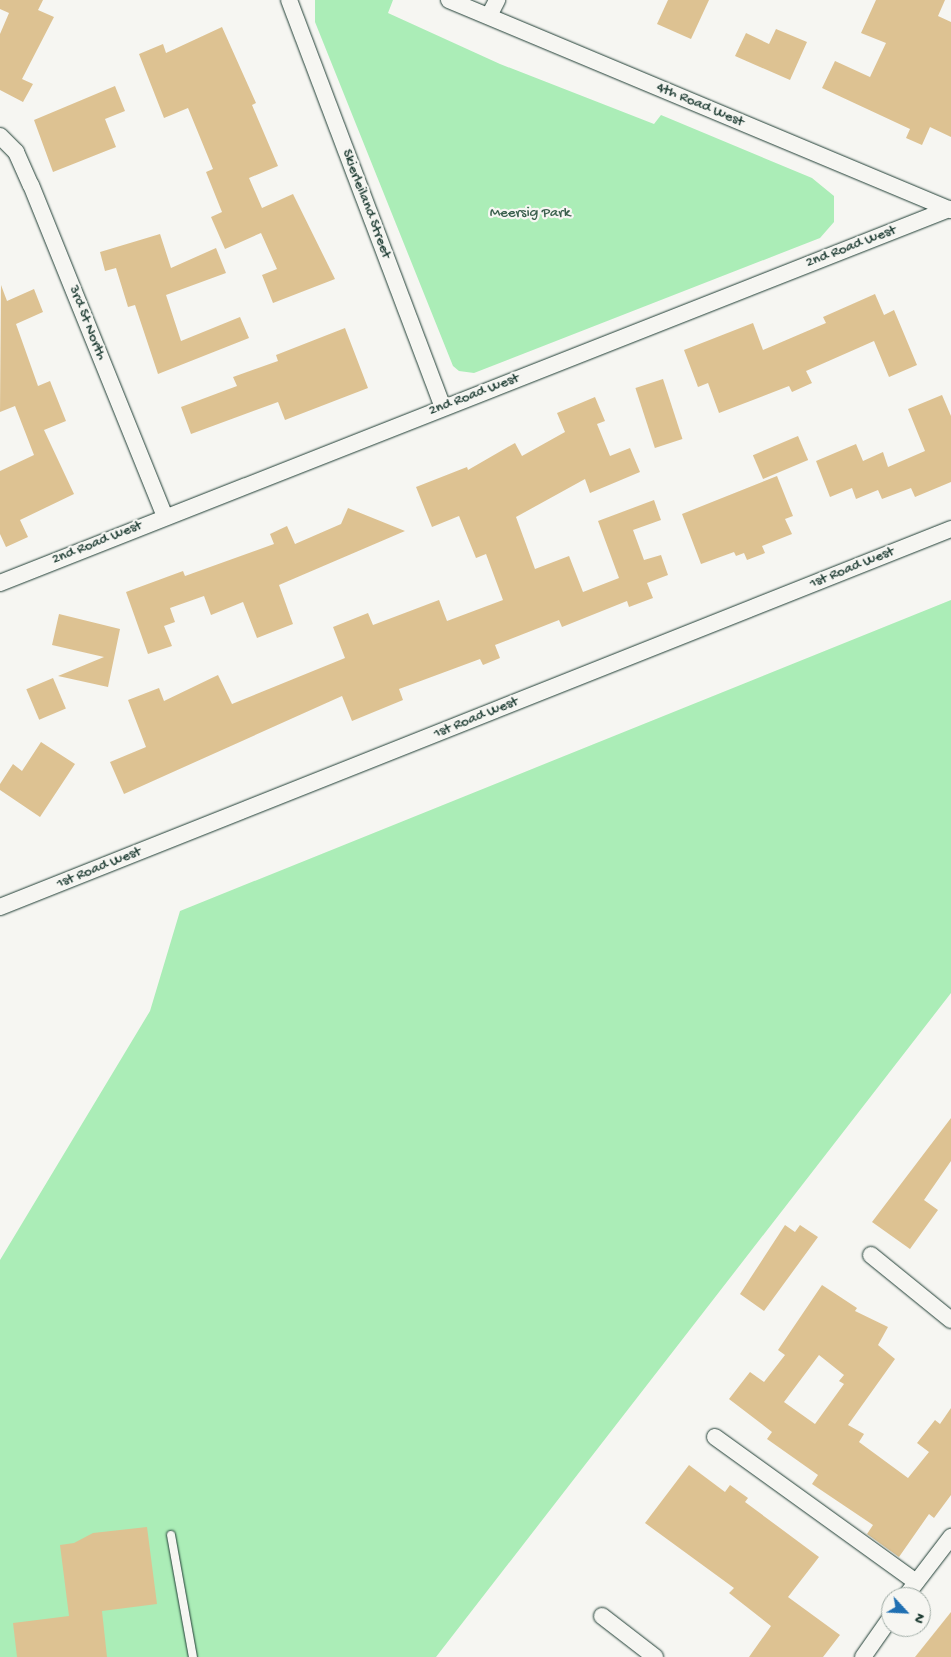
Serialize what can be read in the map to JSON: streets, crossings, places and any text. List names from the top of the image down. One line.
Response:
{"streets":{"street":["4th Road West","Skierleiland Street","2nd Road West","3rd St North","1st Road West"]},"crossings":[["4th Road West","2nd Road West"],["Skierleiland Street","2nd Road West"],["2nd Road West","3rd St North"]],"parks":["Meersig Park"],"north":"bottom right"}
